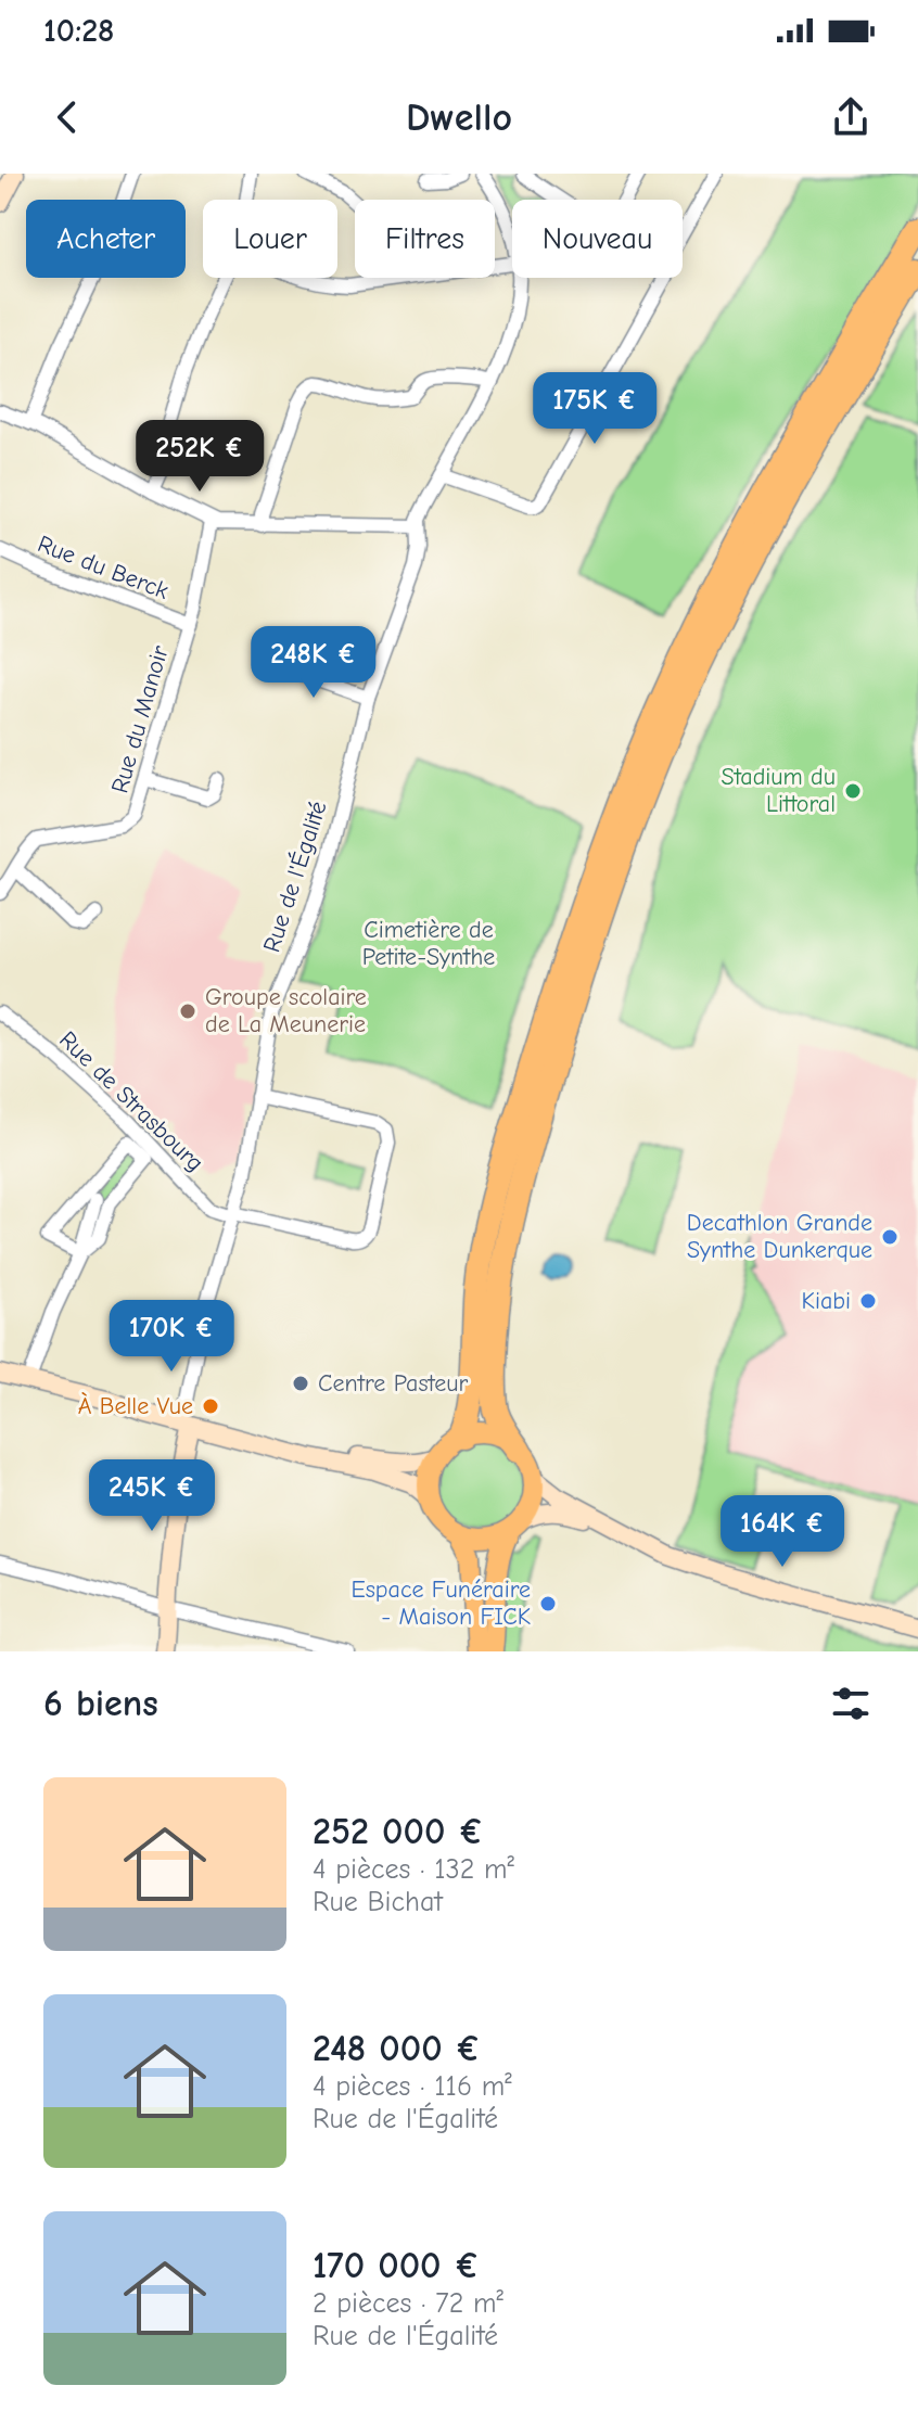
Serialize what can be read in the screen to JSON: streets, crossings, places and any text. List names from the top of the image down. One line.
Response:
{"streets":{"street":["Rue du Berck","Rue du Manoir","Rue de l'Égalité","Rue de Strasbourg"]},"crossings":[["Rue du Berck","Rue du Manoir"],["Rue de l'Égalité","Rue de Strasbourg"]],"parks":["Cimetière de Petite-Synthe"],"places":["Stadium du Littoral","Groupe scolaire de La Meunerie","Decathlon Grande Synthe Dunkerque","Kiabi","Centre Pasteur","À Belle Vue","Espace Funéraire - Maison FICK"],"page":{"status":"10:28","header":"Dwello","chip":["Acheter","Louer","Filtres","Nouveau"],"price":["175K €","252K €","248K €","170K €","245K €","164K €"],"heading":"6 biens","list":[{"name":"252 000 €","note":"4 pièces · 132 m² · Rue Bichat"},{"name":"248 000 €","note":"4 pièces · 116 m² · Rue de l'Égalité"},{"name":"170 000 €","note":"2 pièces · 72 m² · Rue de l'Égalité"}]}}
